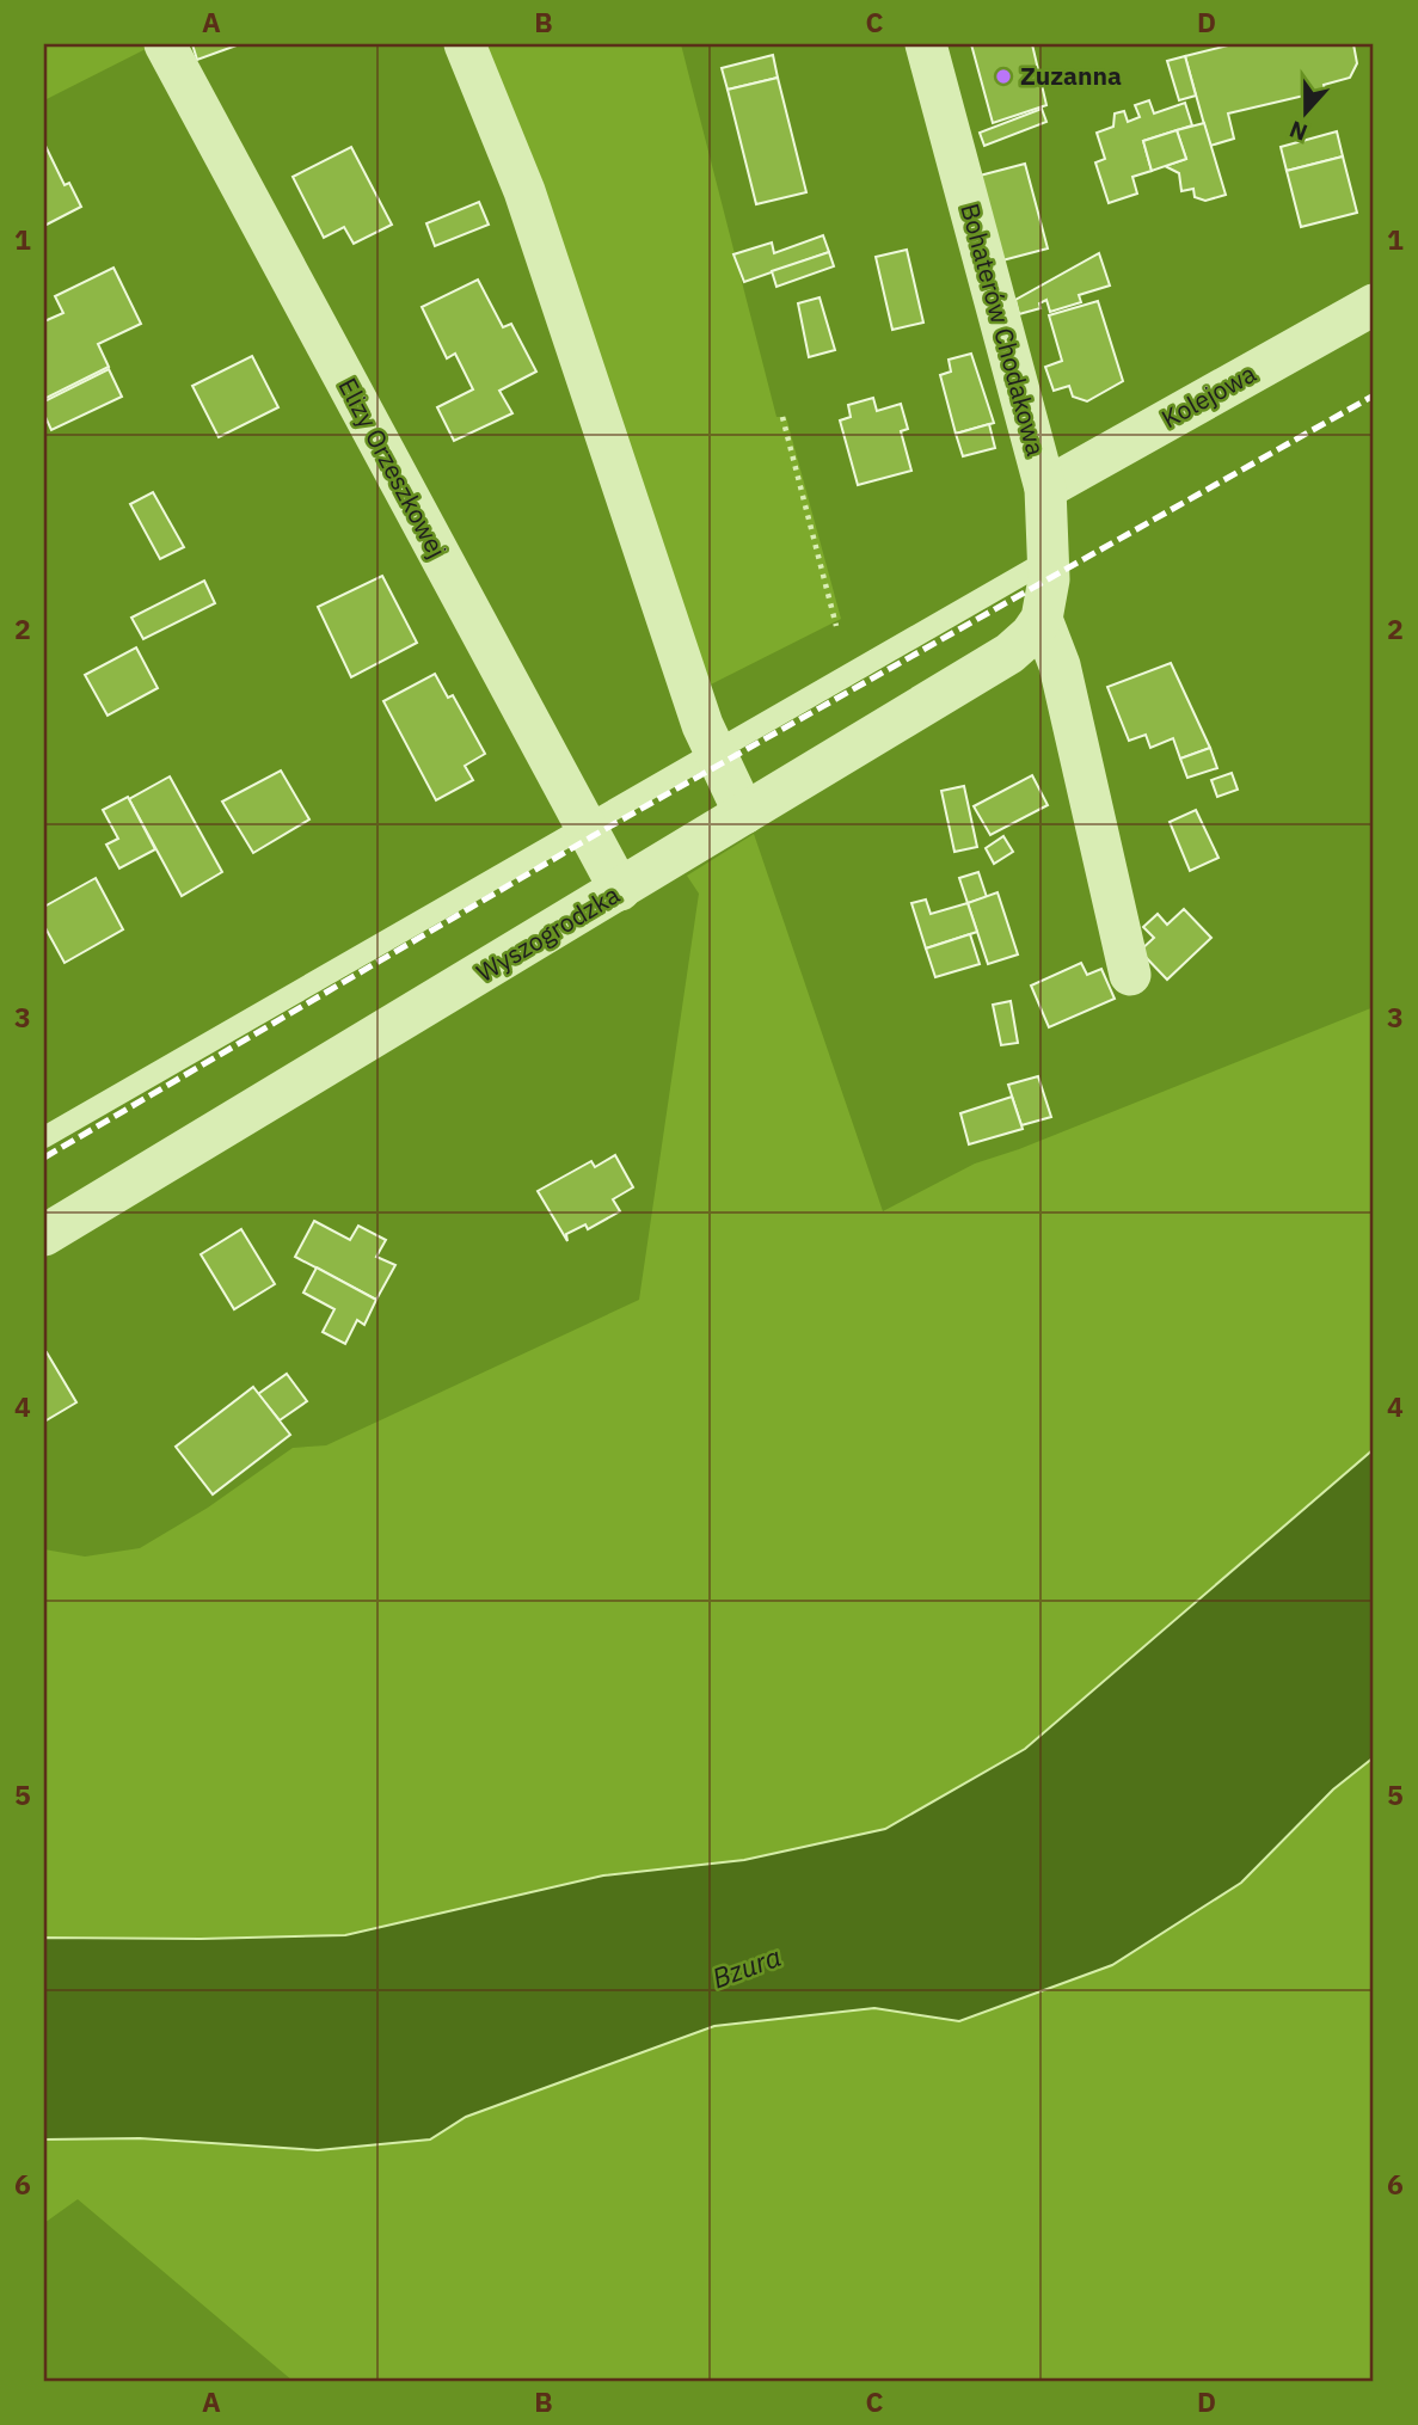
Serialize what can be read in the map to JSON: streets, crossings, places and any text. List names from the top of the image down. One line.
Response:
{"streets":{"street":["Bohaterów Chodakowa","Kolejowa","Elizy Orzeszkowej","Wyszogrodzka"]},"crossings":[["Bohaterów Chodakowa","Kolejowa"],["Bohaterów Chodakowa","Wyszogrodzka"],["Elizy Orzeszkowej","Wyszogrodzka"]],"water":["Bzura"],"places":["Zuzanna"],"north":"bottom","grid":{"columns":["A","B","C","D"],"rows":["1","2","3","4","5","6"]}}
